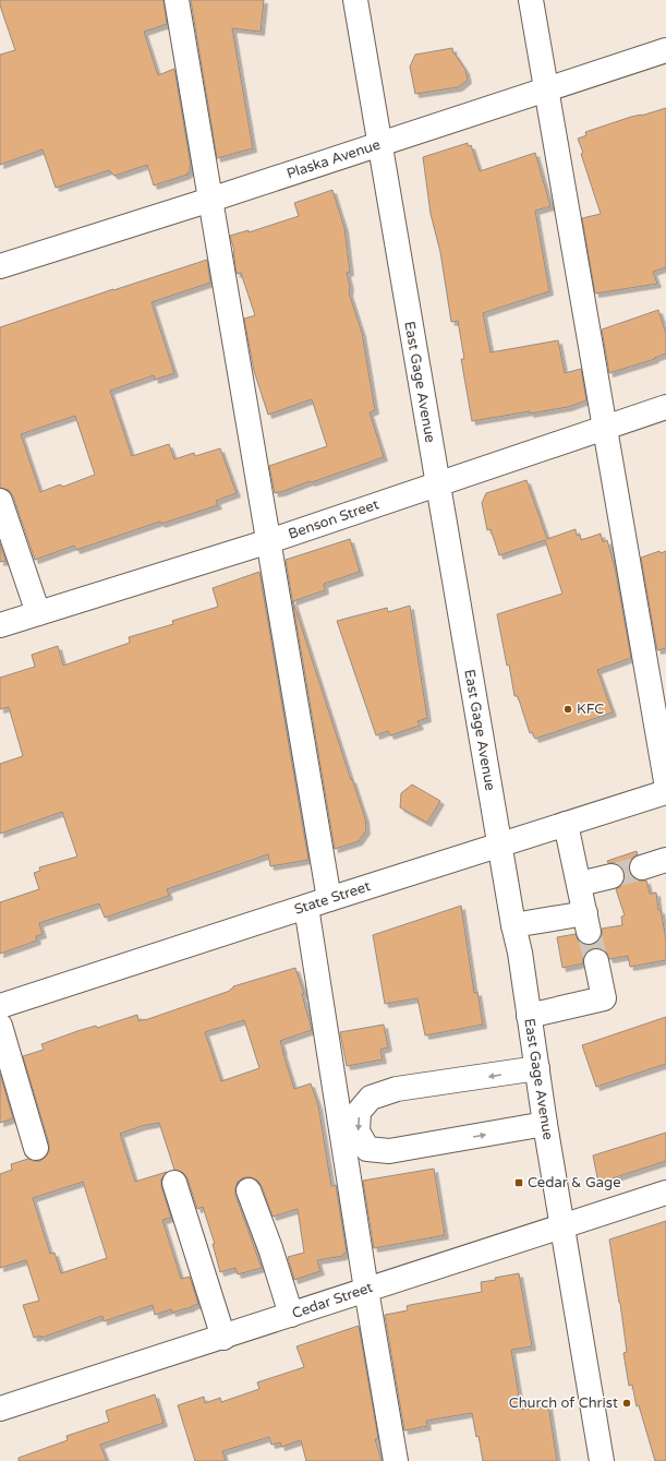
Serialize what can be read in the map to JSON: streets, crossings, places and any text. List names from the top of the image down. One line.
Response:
{"streets":{"main road":["Plaska Avenue","East Gage Avenue","Benson Street","State Street","Cedar Street"]},"crossings":[["Plaska Avenue","East Gage Avenue"],["East Gage Avenue","Benson Street"],["East Gage Avenue","State Street"],["East Gage Avenue","Cedar Street"]],"places":{"other":["KFC","Church of Christ"],"transit":["Cedar & Gage"]}}
